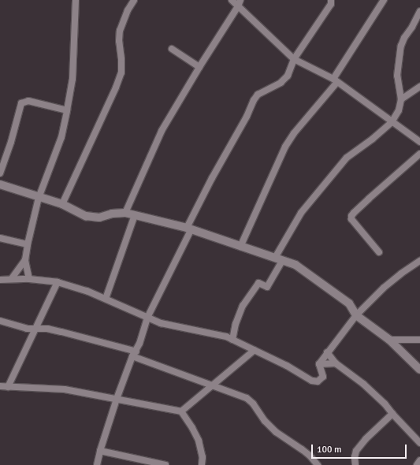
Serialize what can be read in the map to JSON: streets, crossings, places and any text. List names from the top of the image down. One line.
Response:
{"scale_bar":"100 m"}
